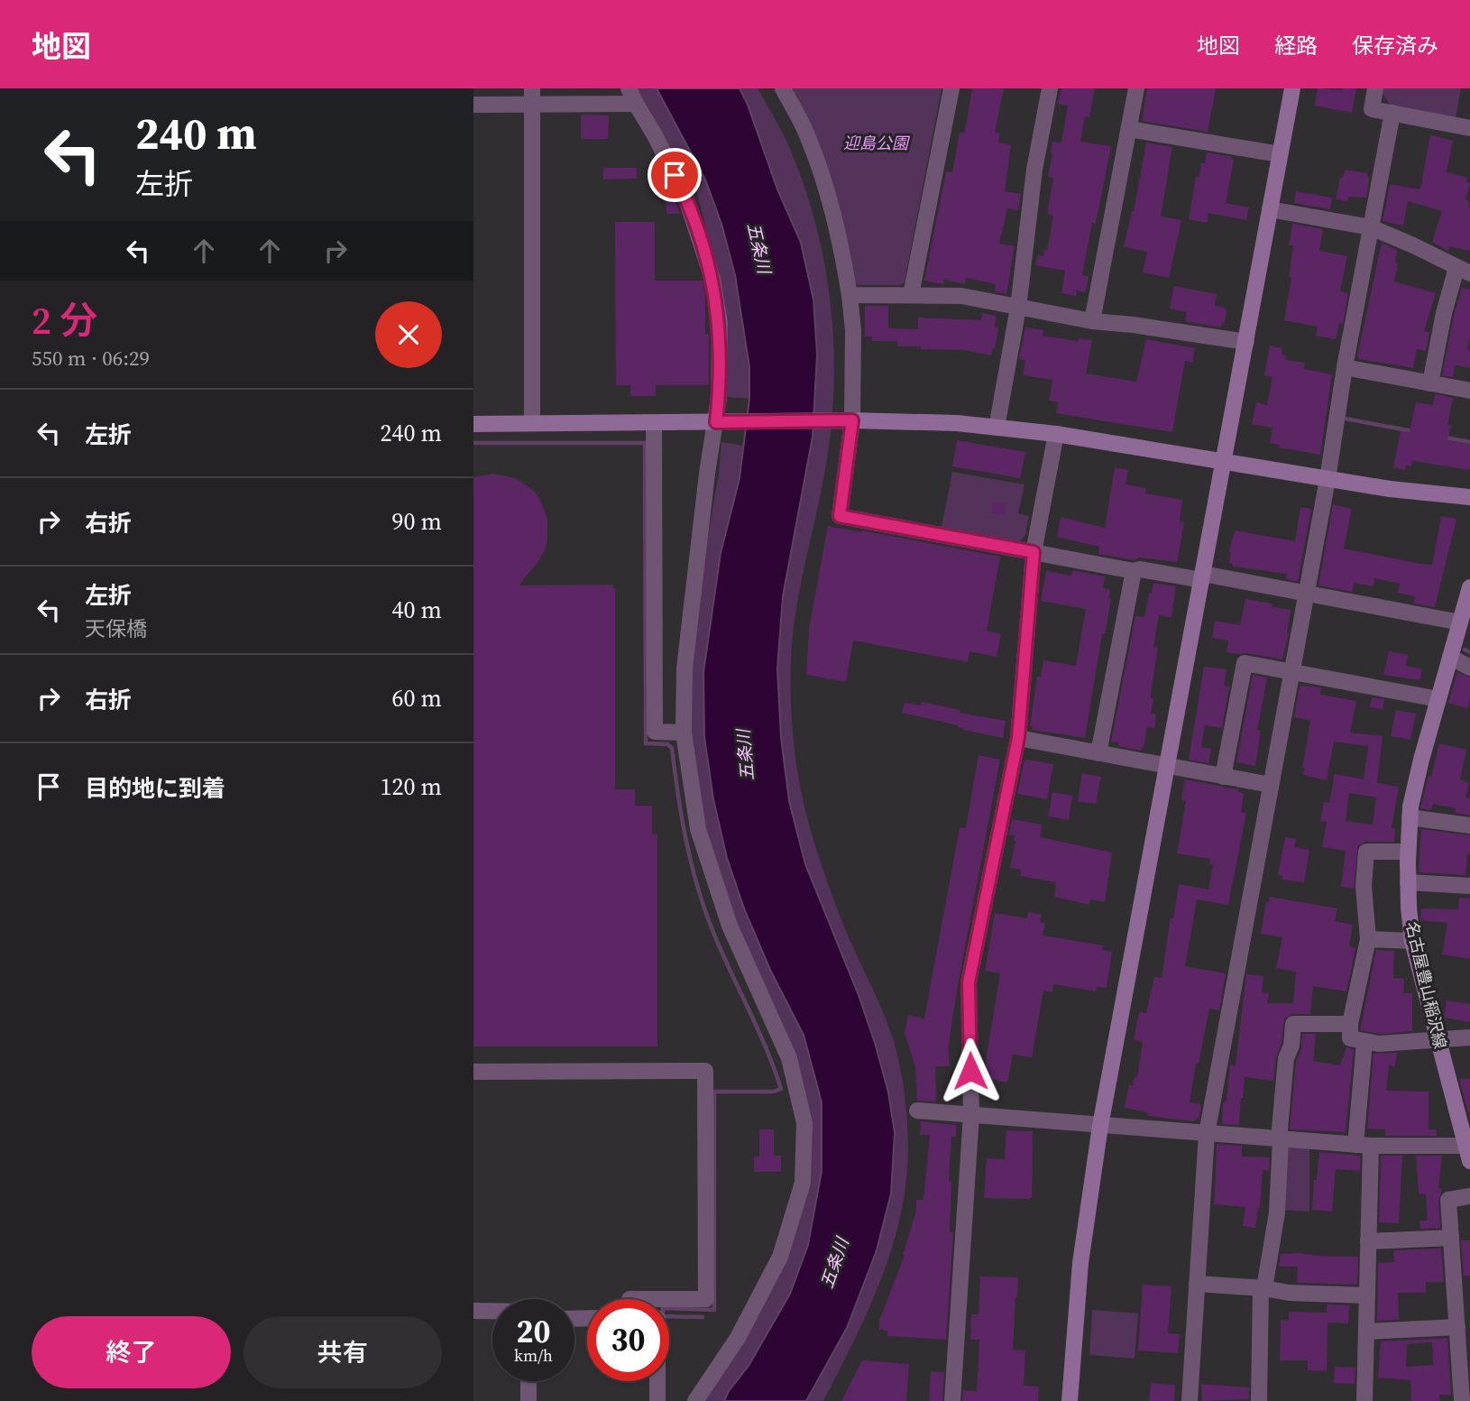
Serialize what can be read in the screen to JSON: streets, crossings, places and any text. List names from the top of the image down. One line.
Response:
{"streets":{"street":["名古屋豊山稲沢線"]},"water":["五条川"],"parks":["迎島公園"],"page":{"header":"地図","nav":["地図","経路","保存済み"],"turn":["240 m","左折"],"heading":["2 分","550 m · 06:29"],"list":[{"name":"左折","value":"240 m"},{"name":"右折","value":"90 m"},{"name":"左折","note":"天保橋","value":"40 m"},{"name":"右折","value":"60 m"},{"name":"目的地に到着","value":"120 m"}],"speed":"20 km/h","limit":"30","buttons":["終了","共有"]}}
